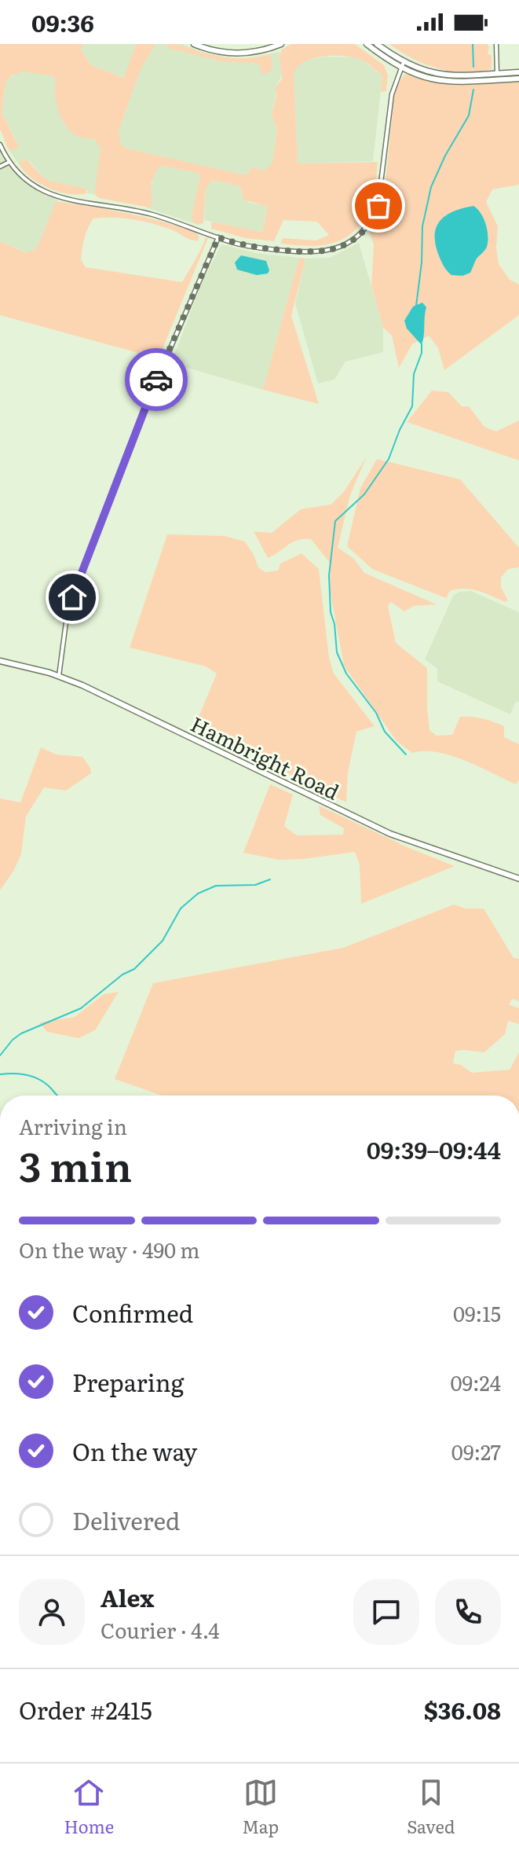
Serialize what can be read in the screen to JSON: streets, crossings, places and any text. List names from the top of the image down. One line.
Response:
{"streets":{"main road":["Hambright Road"]},"page":{"status":"09:36","heading":["3 min","Arriving in","09:39–09:44"],"panel":["Alex","Courier · 4.4","Order #2415","$36.08"],"bar":"On the way · 490 m","list":[["Confirmed","09:15"],["Preparing","09:24"],["On the way","09:27"],"Delivered"],"tabs":["Home","Map","Saved"]}}
